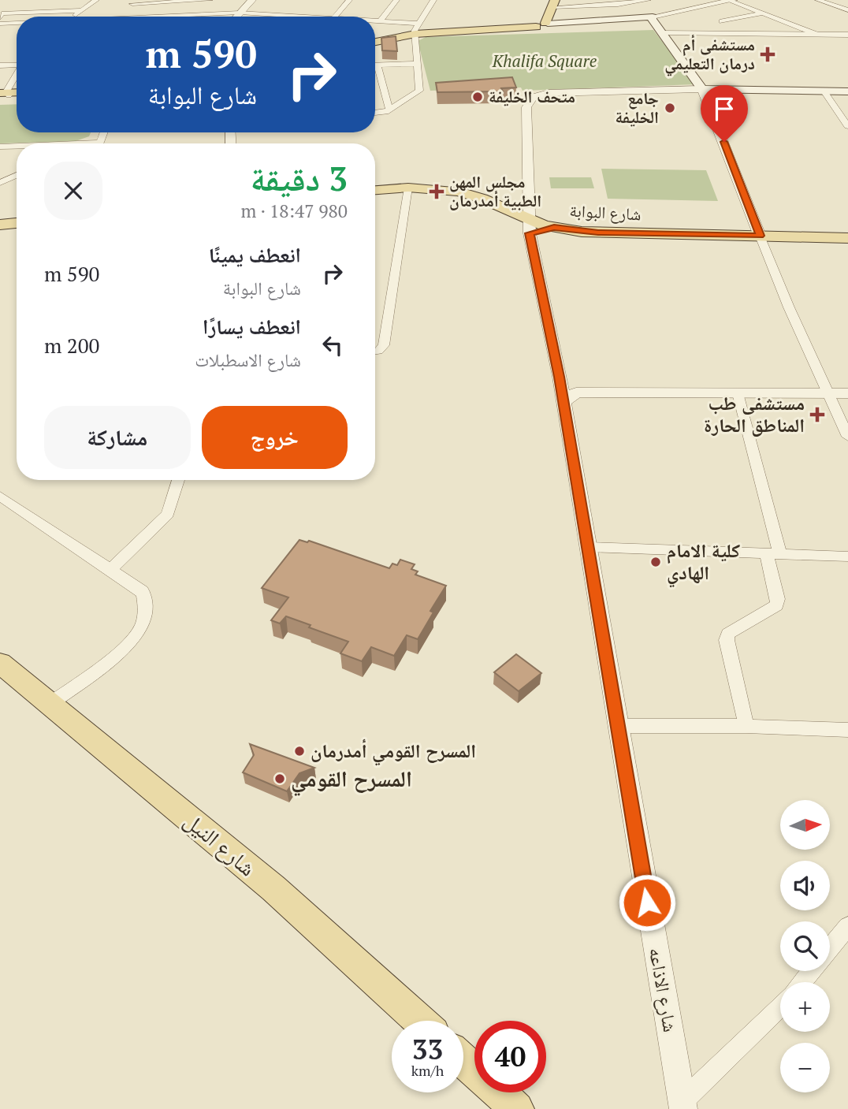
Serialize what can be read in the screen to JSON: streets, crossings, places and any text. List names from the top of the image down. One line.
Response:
{"streets":{"main road":["شارع البوابة","شارع النيل"],"street":["شارع الاذاعه"]},"crossings":[["شارع البوابة","شارع الاذاعه"]],"parks":["Khalifa Square"],"places":{"health":["مستشفى أم درمان التعليمي","مجلس المهن الطبية أمدرمان","مستشفى طب المناطق الحارة"],"other":["متحف الخليفة","جامع الخليفة","كلية الامام الهادي","المسرح القومي أمدرمان","المسرح القومي"]},"north":"right","page":{"turn":["590 m","شارع البوابة"],"heading":["3 دقيقة","980 m · 18:47"],"list":[{"name":"انعطف يمينًا","note":"شارع البوابة","value":"590 m"},{"name":"انعطف يسارًا","note":"شارع الاسطبلات","value":"200 m"}],"buttons":["خروج","مشاركة"],"map_buttons":["+","−"],"speed":"33 km/h","limit":"40"}}
